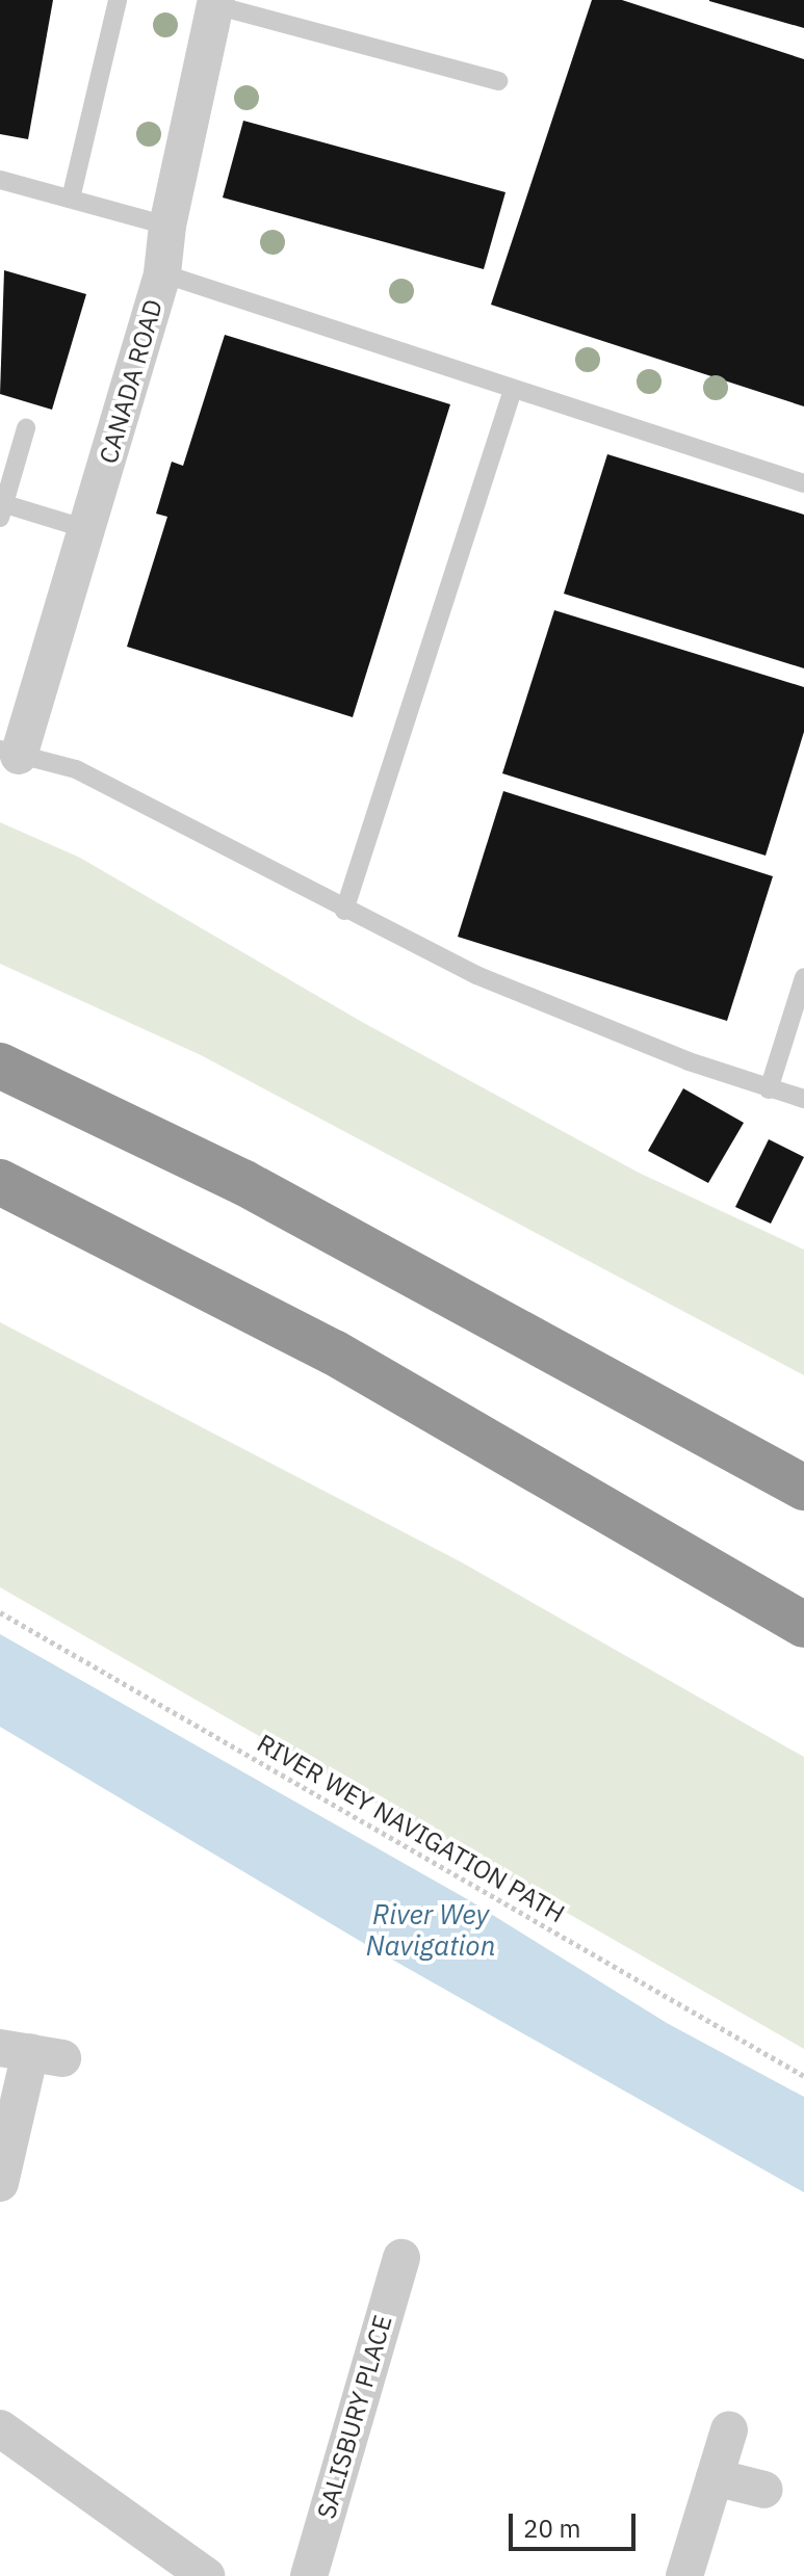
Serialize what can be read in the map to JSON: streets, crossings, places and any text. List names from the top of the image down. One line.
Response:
{"streets":{"street":["CANADA ROAD","SALISBURY PLACE"],"path":["RIVER WEY NAVIGATION PATH"]},"water":["River Wey Navigation"],"scale_bar":"20 m"}
